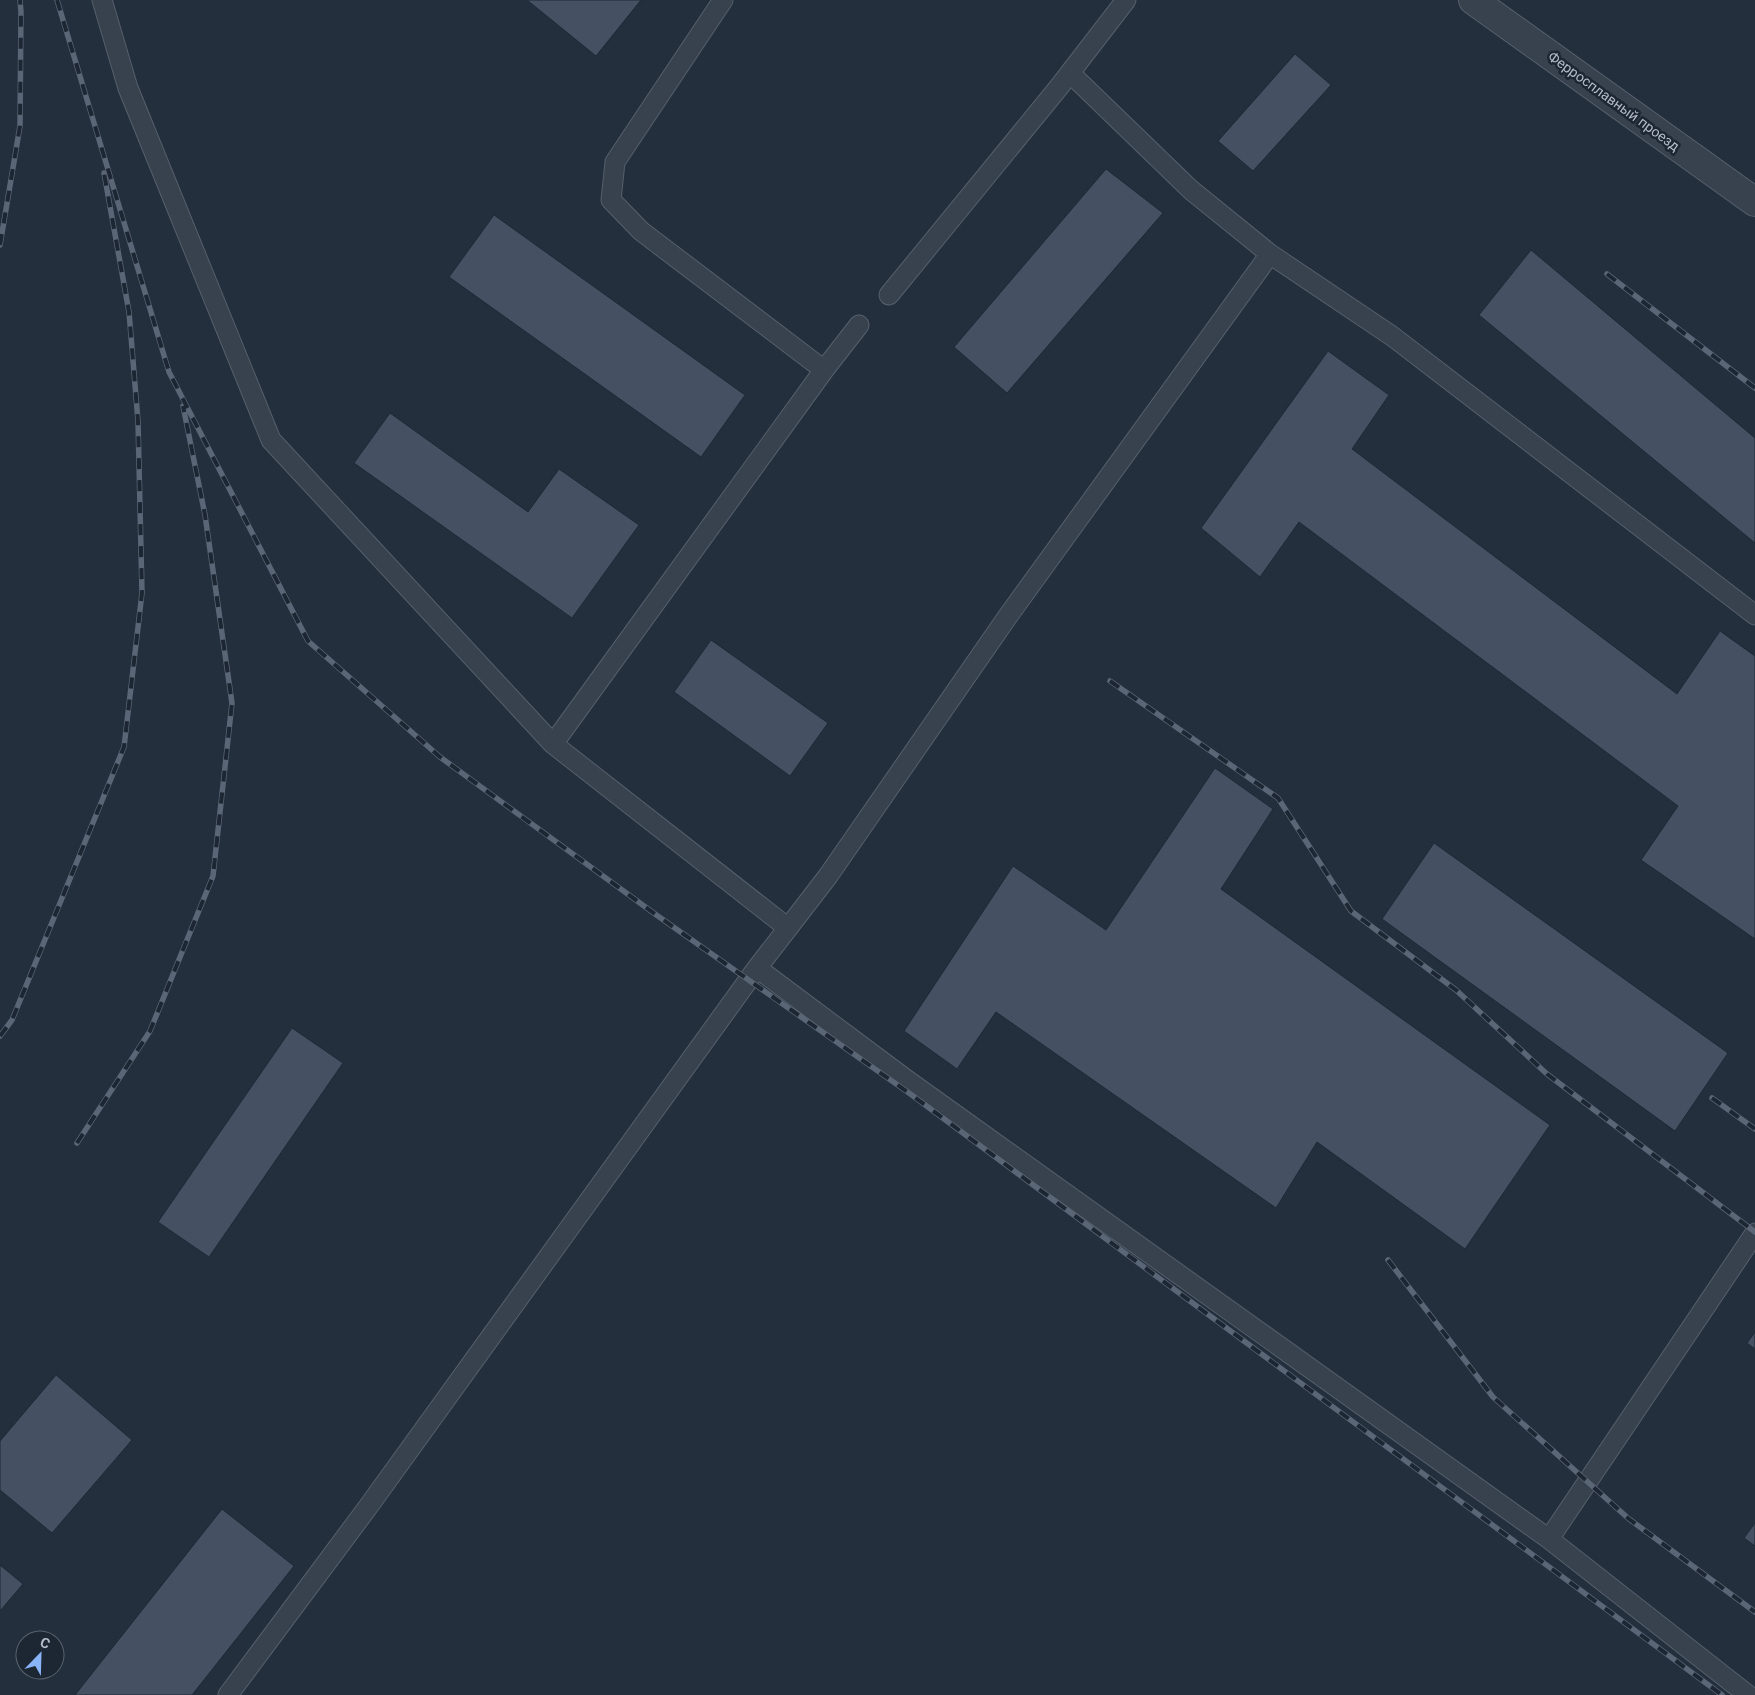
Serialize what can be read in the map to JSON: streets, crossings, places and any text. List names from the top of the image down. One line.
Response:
{"streets":{"street":["Ферросплавный проезд"]},"north":"top right"}
